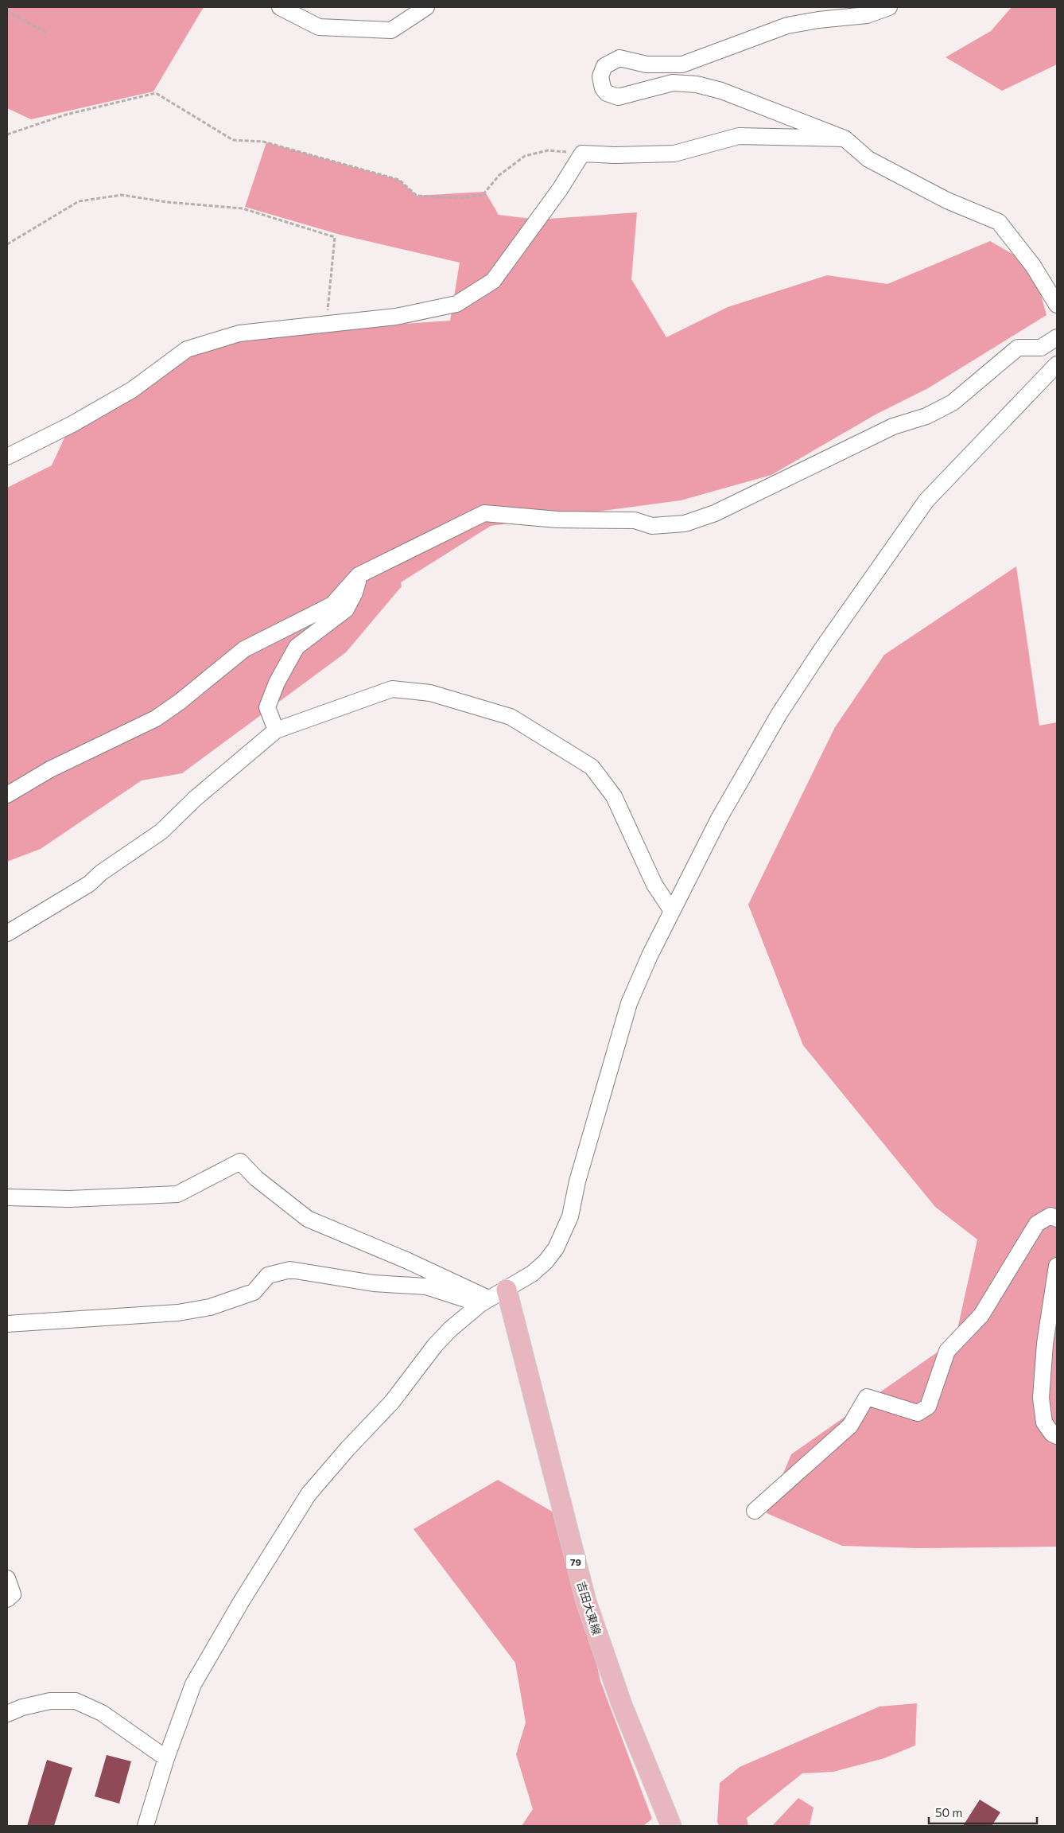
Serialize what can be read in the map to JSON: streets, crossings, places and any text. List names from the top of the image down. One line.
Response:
{"streets":{"main road":["79","吉田大東線"]},"scale_bar":"50 m"}
